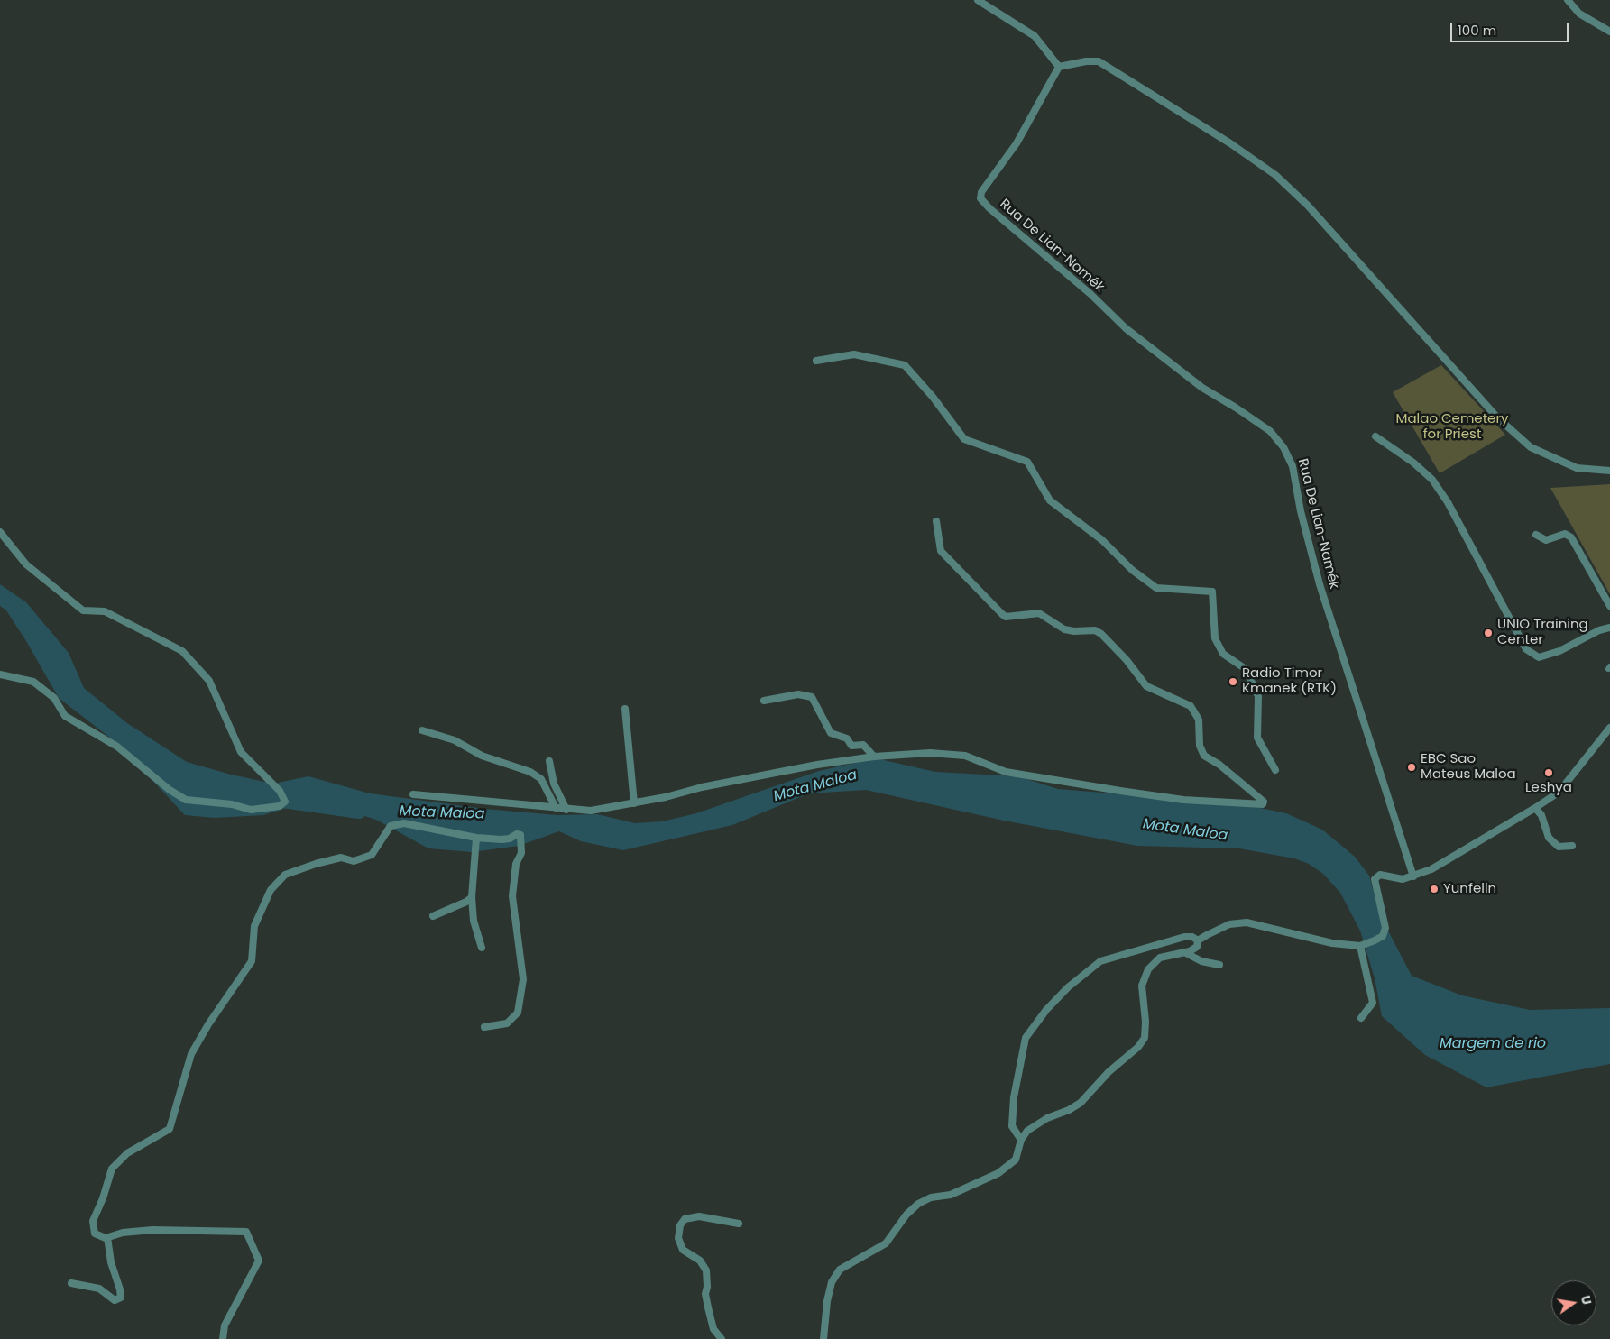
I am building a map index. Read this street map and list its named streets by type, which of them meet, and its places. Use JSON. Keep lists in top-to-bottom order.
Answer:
{
  "streets": {
    "street": ["Rua De Lian-Namék"]
  },
  "water": ["Mota Maloa", "Margem de rio"],
  "parks": ["Malao Cemetery for Priest"],
  "places": [
    "UNIO Training Center",
    "Radio Timor Kmanek (RTK)",
    "EBC Sao Mateus Maloa",
    "Leshya",
    "Yunfelin"
  ],
  "scale_bar": "100 m",
  "north": "right"
}
